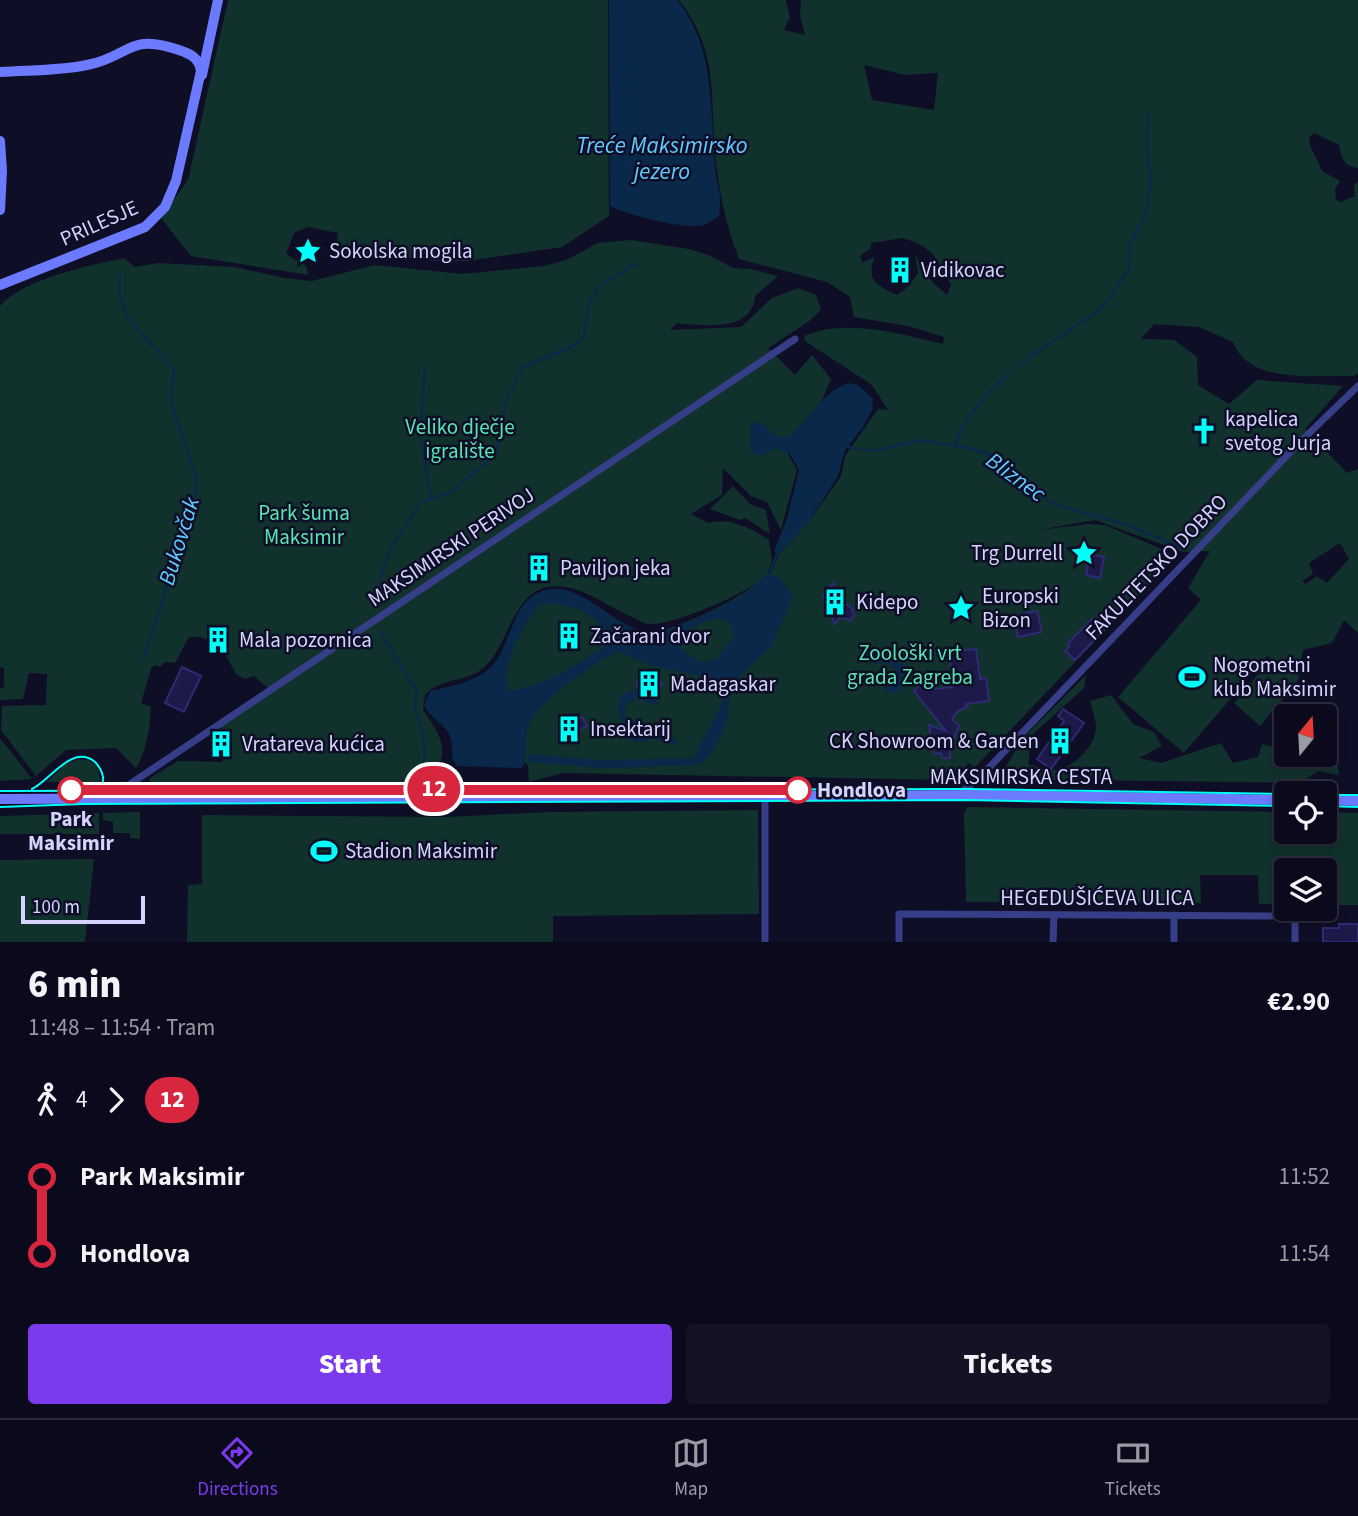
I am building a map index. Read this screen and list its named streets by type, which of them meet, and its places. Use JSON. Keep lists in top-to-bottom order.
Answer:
{
  "streets": {
    "main road": ["PRILESJE", "MAKSIMIRSKA CESTA"],
    "street": ["MAKSIMIRSKI PERIVOJ", "FAKULTETSKO DOBRO", "HEGEDUŠIĆEVA ULICA"]
  },
  "crossings": [
    ["FAKULTETSKO DOBRO", "MAKSIMIRSKA CESTA"]
  ],
  "water": ["Treće Maksimirsko jezero", "Bliznec", "Bukovčak"],
  "parks": ["Veliko dječje igralište", "Park šuma Maksimir", "Zoološki vrt grada Zagreba"],
  "places": {
    "place": ["Sokolska mogila", "Trg Durrell", "Europski Bizon"],
    "building": [
      "Vidikovac",
      "Paviljon jeka",
      "Kidepo",
      "Začarani dvor",
      "Mala pozornica",
      "Madagaskar",
      "Insektarij",
      "CK Showroom & Garden",
      "Vratareva kućica"
    ],
    "church": ["kapelica svetog Jurja"],
    "sports": ["Nogometni klub Maksimir", "Stadion Maksimir"],
    "other": ["Park Maksimir", "Hondlova"]
  },
  "lines": ["tram line 12"],
  "scale_bar": "100 m",
  "north": "top",
  "page": {
    "on_map": "12",
    "scale": "100 m",
    "heading": ["6 min", "11:48 – 11:54 · Tram", "€2.90"],
    "legs": ["4", "12"],
    "list": [
      {
        "name": "Park Maksimir",
        "value": "11:52"
      },
      {
        "name": "Hondlova",
        "value": "11:54"
      }
    ],
    "buttons": ["Start", "Tickets"],
    "tabs": ["Directions", "Map", "Tickets"]
  }
}
